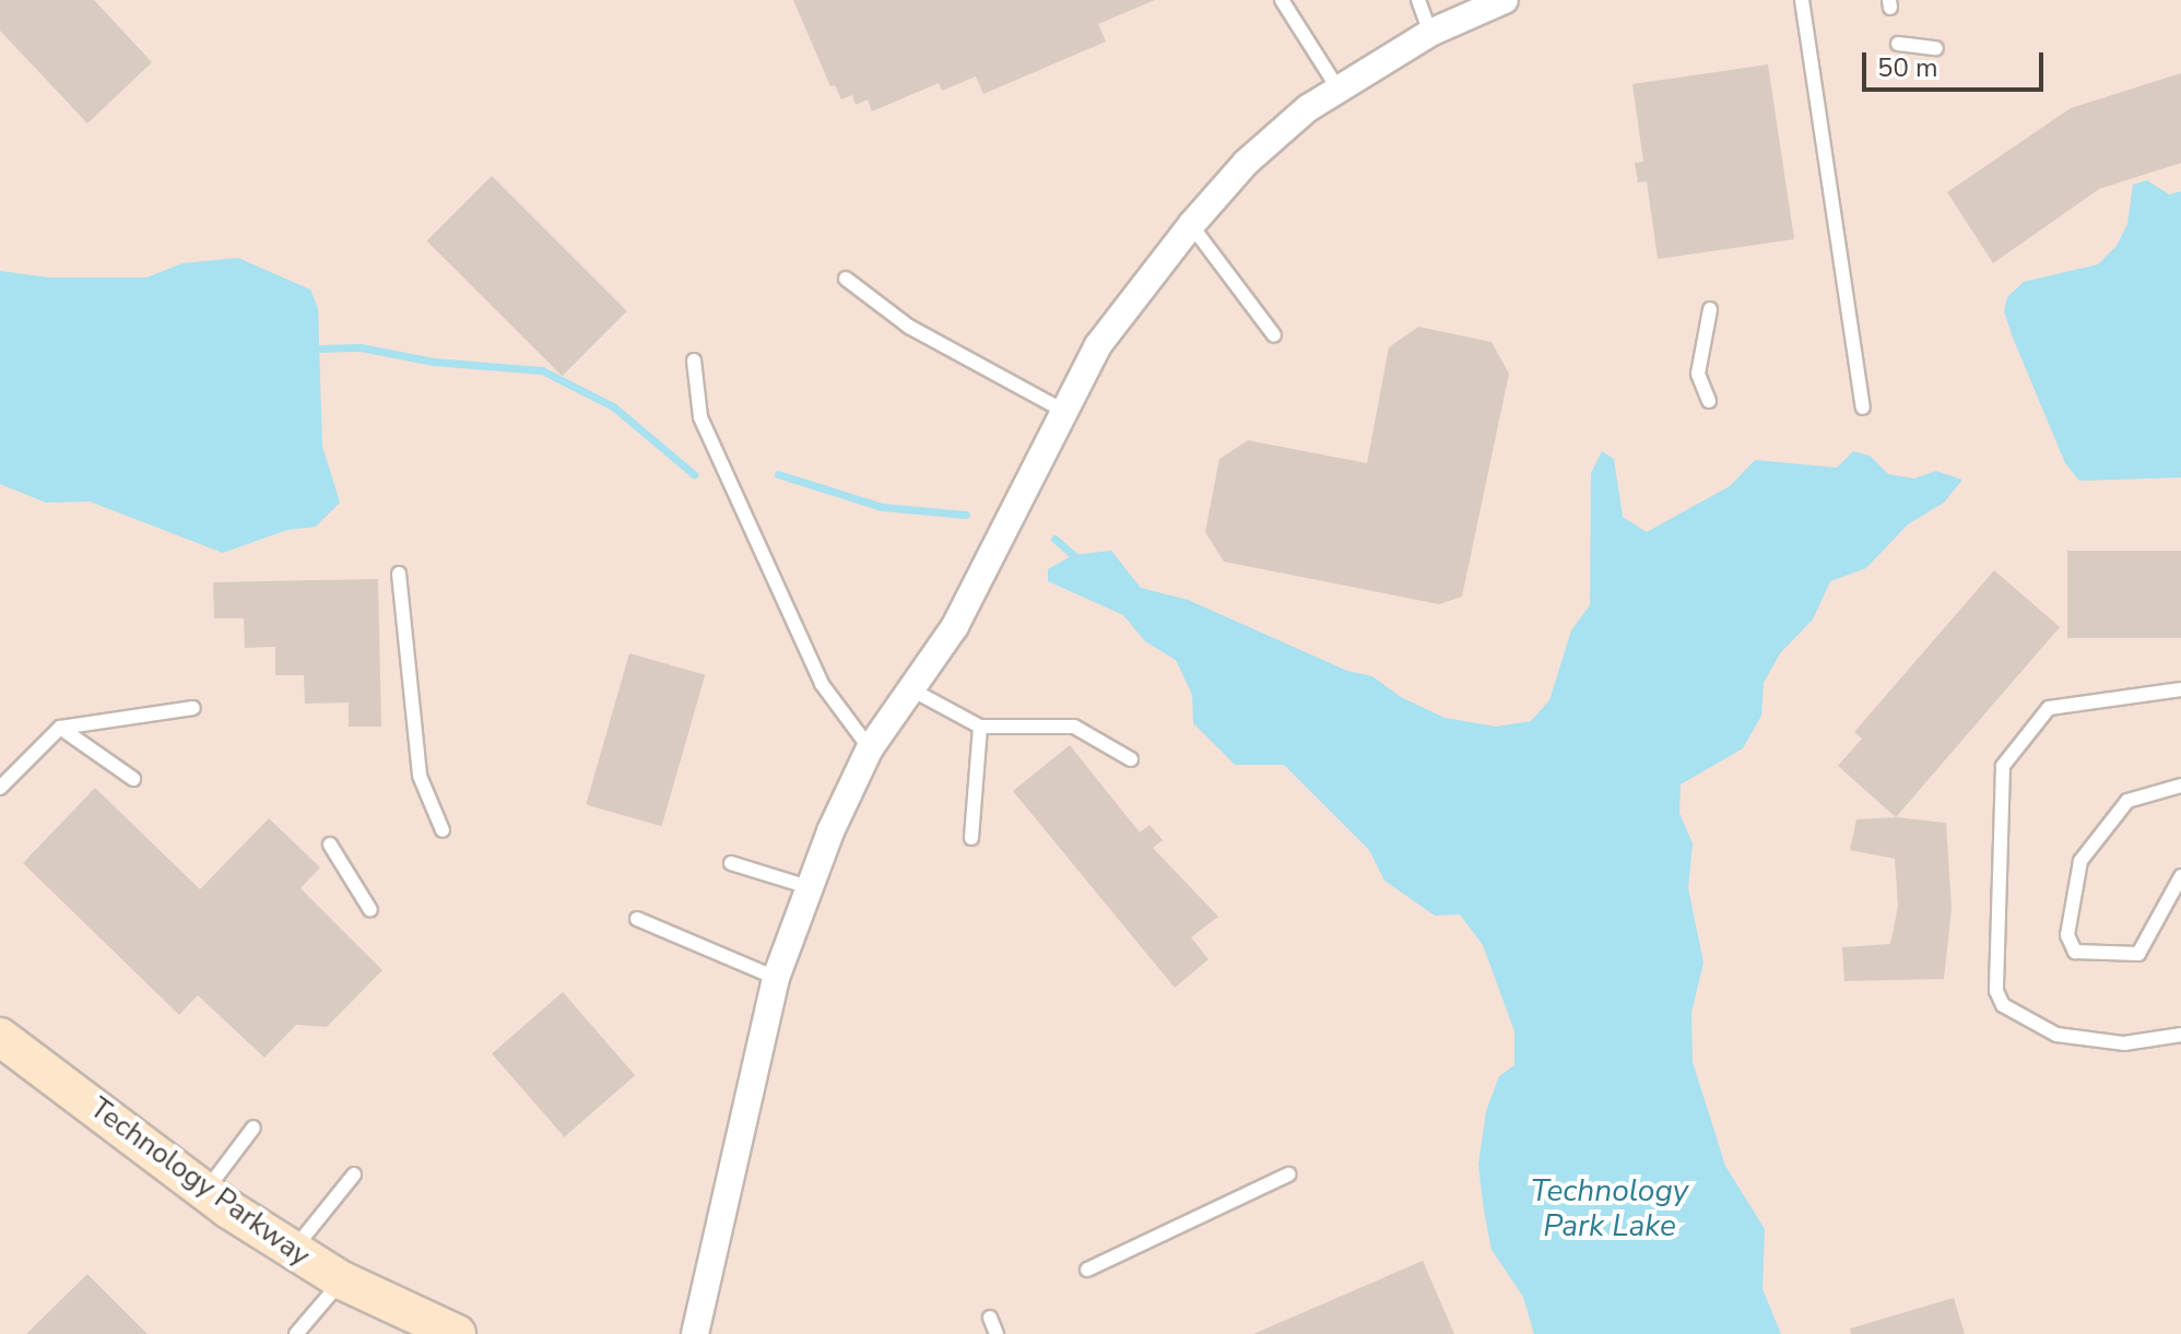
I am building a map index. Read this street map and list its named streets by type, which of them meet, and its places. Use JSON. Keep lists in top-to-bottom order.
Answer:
{
  "streets": {
    "street": ["Technology Parkway"]
  },
  "water": ["Technology Park Lake"],
  "scale_bar": "50 m"
}
